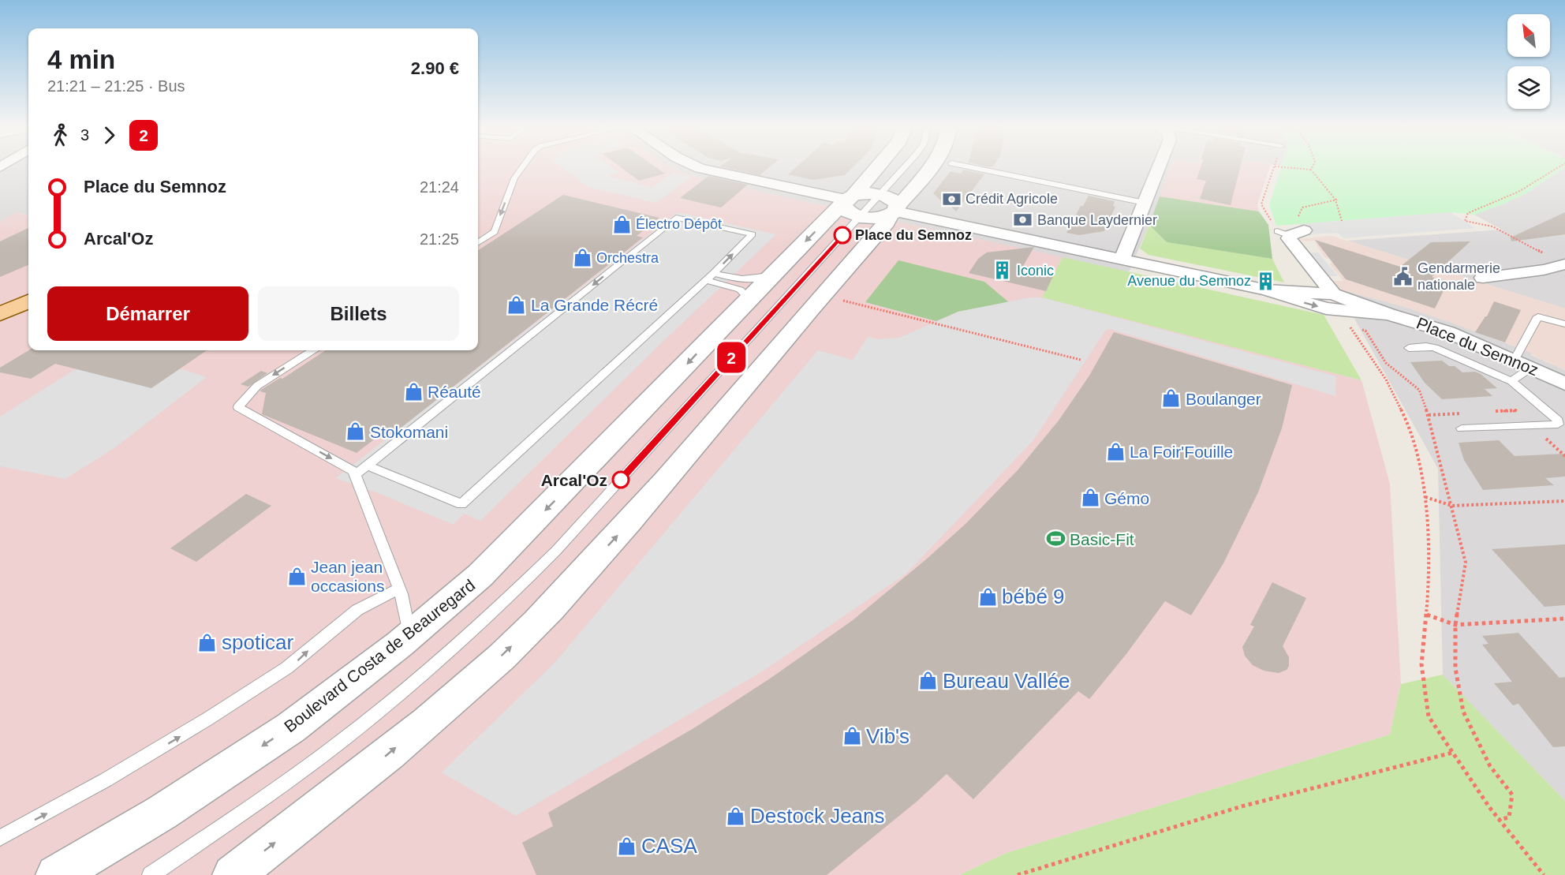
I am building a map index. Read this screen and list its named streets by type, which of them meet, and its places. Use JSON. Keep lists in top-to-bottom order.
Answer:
{
  "streets": {
    "street": ["Place du Semnoz", "Boulevard Costa de Beauregard"]
  },
  "places": {
    "bank": ["Crédit Agricole", "Banque Laydernier"],
    "shop": [
      "Électro Dépôt",
      "Orchestra",
      "La Grande Récré",
      "Réauté",
      "Boulanger",
      "Stokomani",
      "La Foir'Fouille",
      "Gémo",
      "Jean jean occasions",
      "bébé 9",
      "spoticar",
      "Bureau Vallée",
      "Vib's",
      "Destock Jeans",
      "CASA"
    ],
    "other": ["Place du Semnoz", "Arcal'Oz"],
    "building": ["Iconic", "Avenue du Semnoz"],
    "public building": ["Gendarmerie nationale"],
    "sports": ["Basic-Fit"]
  },
  "lines": ["bus line 2"],
  "north": "top left",
  "page": {
    "on_map": "2",
    "heading": ["4 min", "21:21 – 21:25 · Bus", "2.90 €"],
    "legs": ["3", "2"],
    "list": [
      {
        "name": "Place du Semnoz",
        "value": "21:24"
      },
      {
        "name": "Arcal'Oz",
        "value": "21:25"
      }
    ],
    "buttons": ["Démarrer", "Billets"]
  }
}
